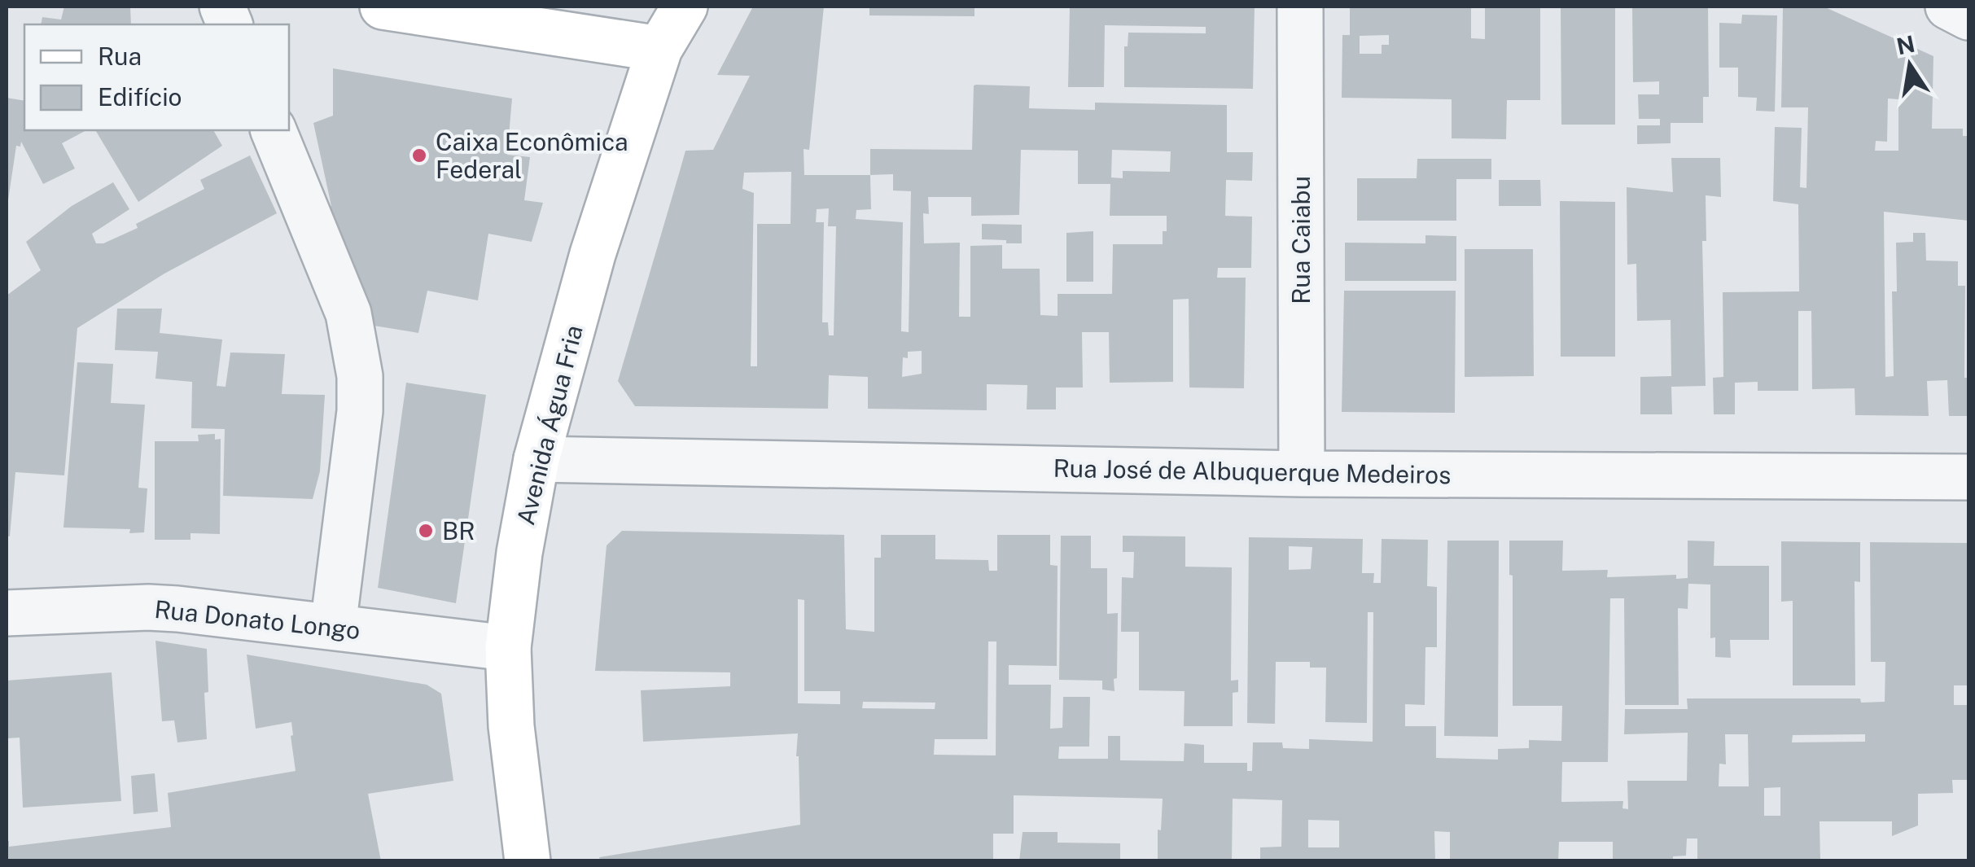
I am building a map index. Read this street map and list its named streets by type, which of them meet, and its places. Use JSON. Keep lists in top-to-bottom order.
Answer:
{
  "streets": {
    "main road": ["Avenida Água Fria"],
    "street": ["Rua Caiabu", "Rua José de Albuquerque Medeiros", "Rua Donato Longo"]
  },
  "crossings": [
    ["Rua Caiabu", "Rua José de Albuquerque Medeiros"],
    ["Avenida Água Fria", "Rua José de Albuquerque Medeiros"],
    ["Avenida Água Fria", "Rua Donato Longo"]
  ],
  "places": ["Caixa Econômica Federal", "BR"],
  "legend": ["Rua", "Edifício"],
  "north": "top"
}
